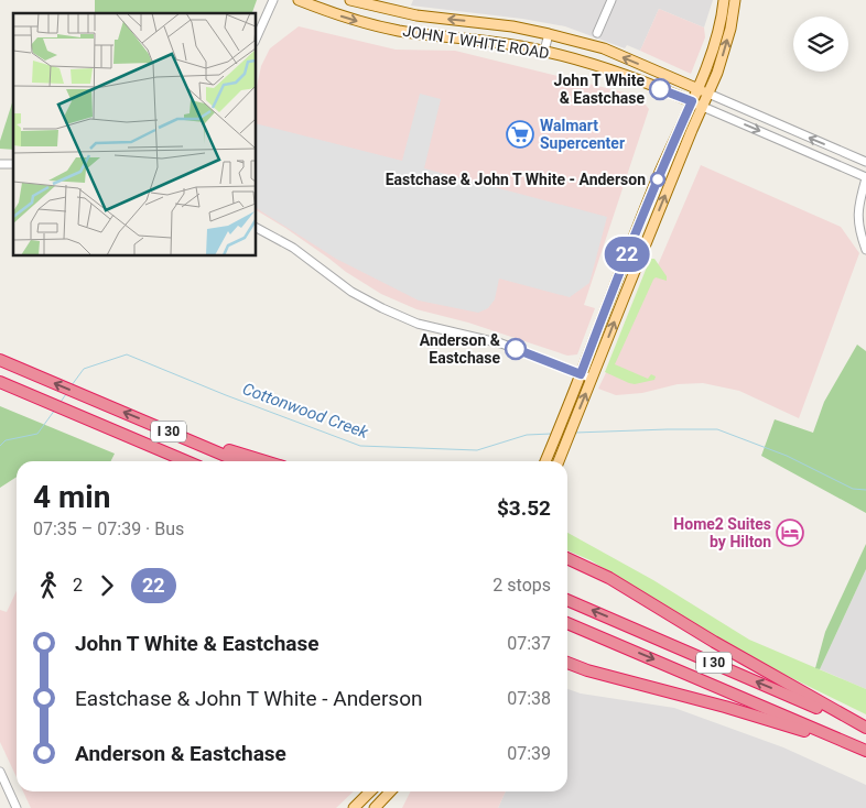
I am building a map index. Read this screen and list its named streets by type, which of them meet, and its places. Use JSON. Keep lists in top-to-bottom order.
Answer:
{
  "streets": {
    "highway": ["I 30"],
    "main road": ["JOHN T WHITE ROAD"]
  },
  "water": ["Cottonwood Creek"],
  "places": {
    "other": ["John T White & Eastchase", "Eastchase & John T White - Anderson", "Anderson & Eastchase"],
    "supermarket": ["Walmart Supercenter"],
    "hotel": ["Home2 Suites by Hilton"]
  },
  "lines": ["bus line 22"],
  "page": {
    "on_map": "22",
    "heading": ["4 min", "07:35 – 07:39 · Bus", "$3.52"],
    "legs": ["2", "22", "2 stops"],
    "list": [
      {
        "name": "John T White & Eastchase",
        "value": "07:37"
      },
      {
        "name": "Eastchase & John T White - Anderson",
        "value": "07:38"
      },
      {
        "name": "Anderson & Eastchase",
        "value": "07:39"
      }
    ]
  }
}
